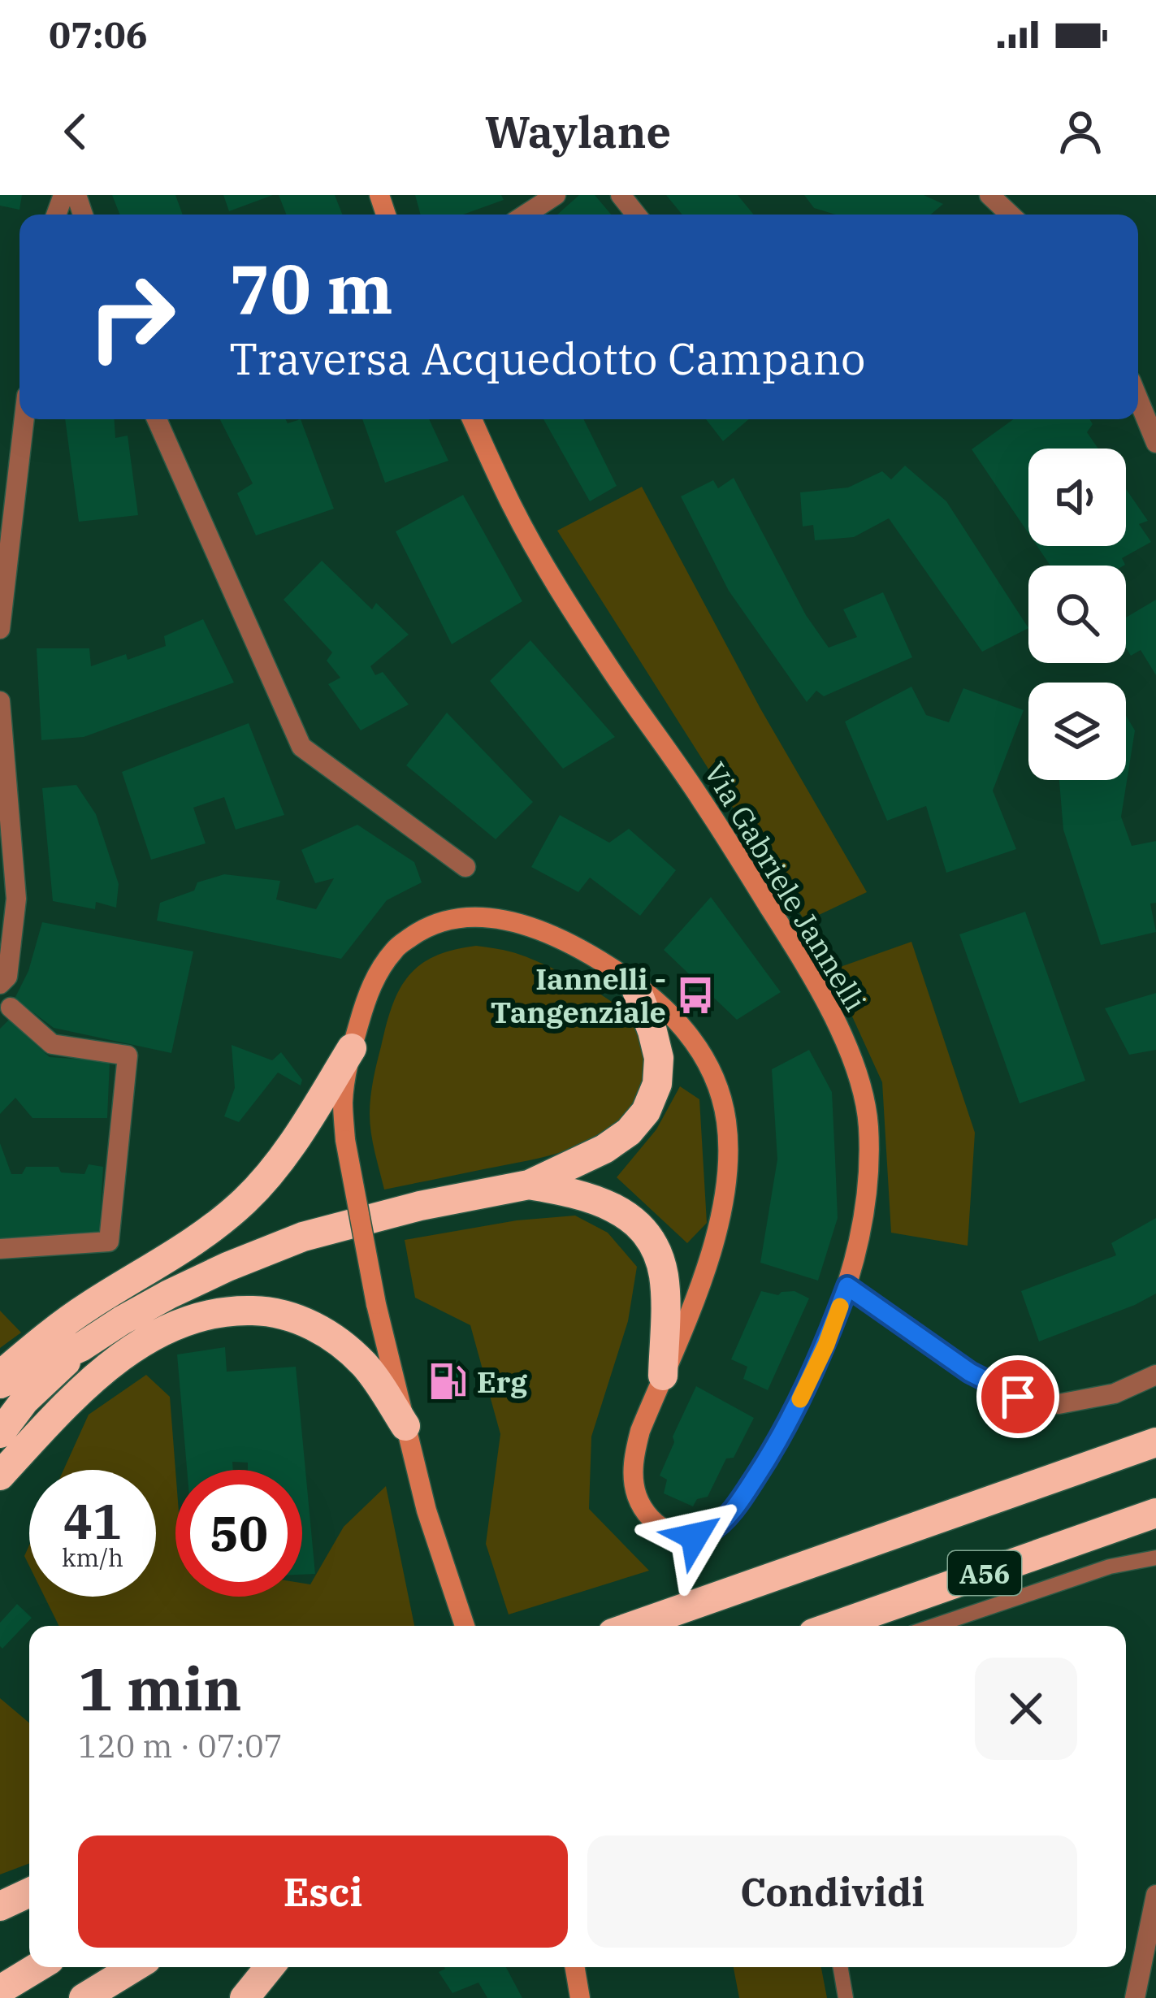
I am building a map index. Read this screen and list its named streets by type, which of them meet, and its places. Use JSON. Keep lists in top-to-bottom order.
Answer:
{
  "streets": {
    "highway": ["A56"],
    "main road": ["Via Gabriele Jannelli"]
  },
  "places": {
    "bus stop": ["Iannelli - Tangenziale"],
    "fuel station": ["Erg"]
  },
  "page": {
    "status": "07:06",
    "header": "Waylane",
    "turn": ["70 m", "Traversa Acquedotto Campano"],
    "speed": "41 km/h",
    "limit": "50",
    "heading": ["1 min", "120 m · 07:07"],
    "buttons": ["Esci", "Condividi"]
  }
}
